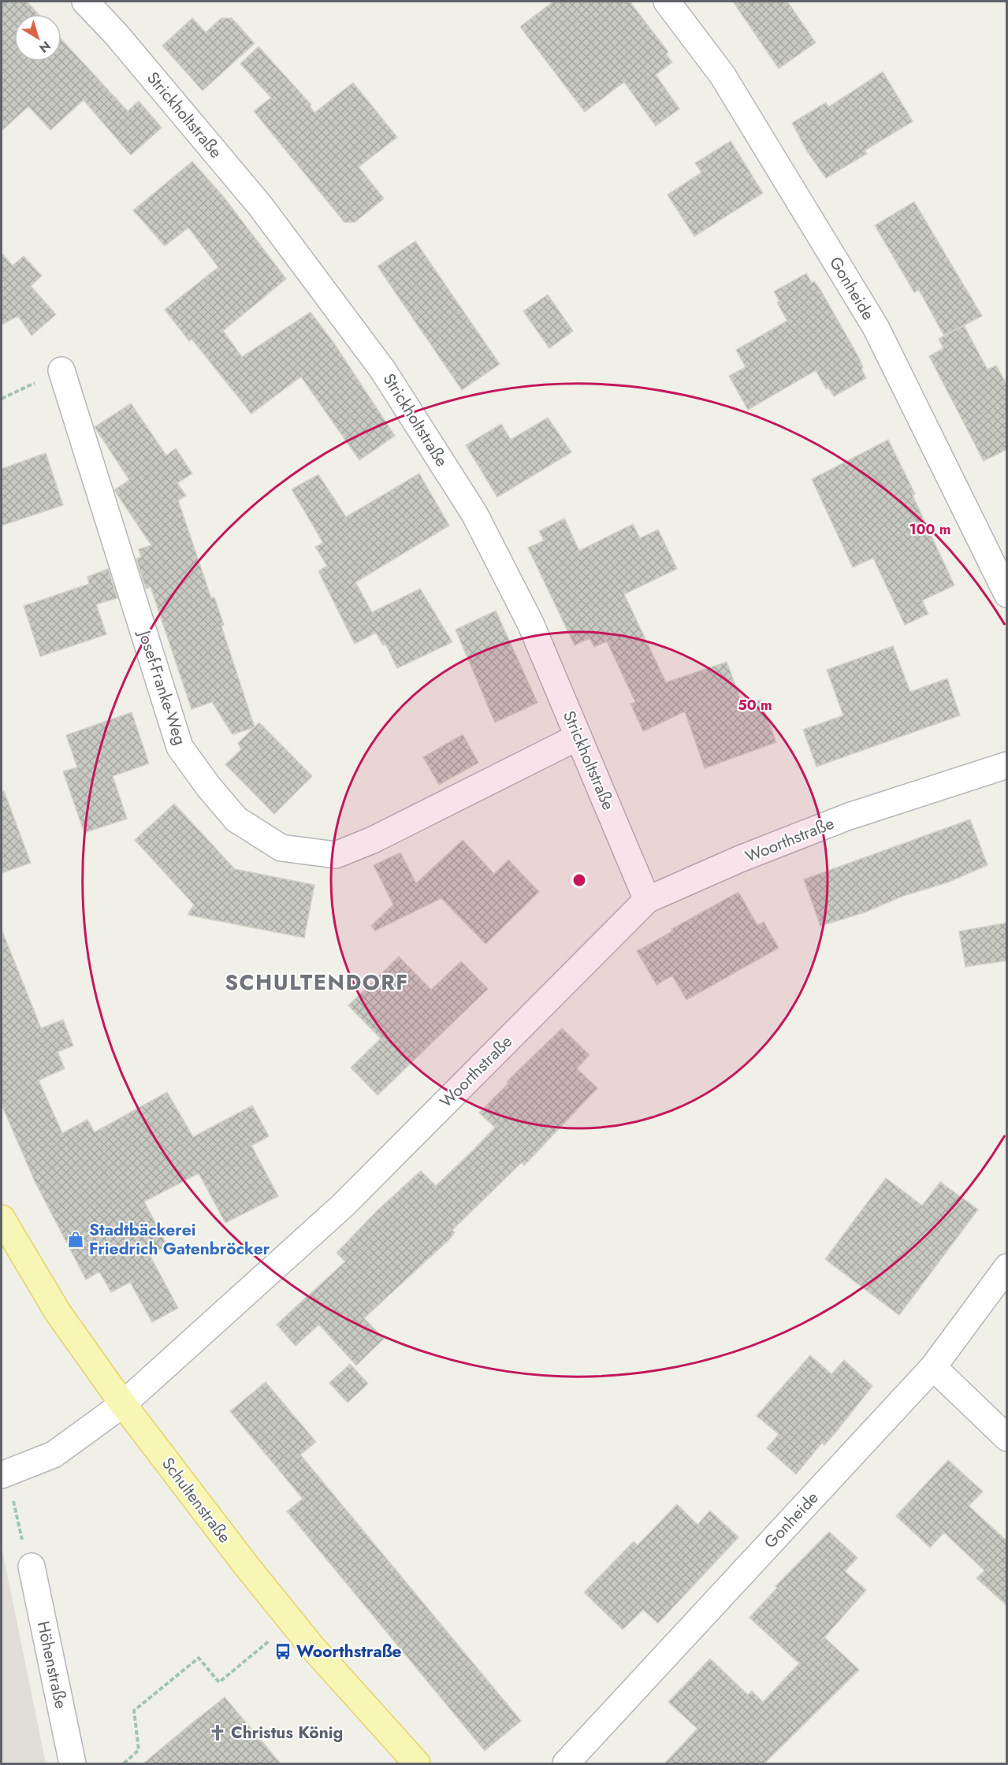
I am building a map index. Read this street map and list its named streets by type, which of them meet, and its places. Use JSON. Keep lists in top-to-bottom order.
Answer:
{
  "streets": {
    "main road": ["Schultenstraße"],
    "street": [
      "Strickholtstraße",
      "Gonheide",
      "Josef-Franke-Weg",
      "Woorthstraße",
      "Höhenstraße"
    ]
  },
  "crossings": [
    ["Strickholtstraße", "Josef-Franke-Weg"],
    ["Strickholtstraße", "Woorthstraße"],
    ["Woorthstraße", "Schultenstraße"]
  ],
  "districts": ["SCHULTENDORF"],
  "places": {
    "shop": ["Stadtbäckerei Friedrich Gatenbröcker"],
    "bus stop": ["Woorthstraße"],
    "church": ["Christus König"]
  },
  "north": "bottom right",
  "rings": ["100 m", "50 m"]
}
